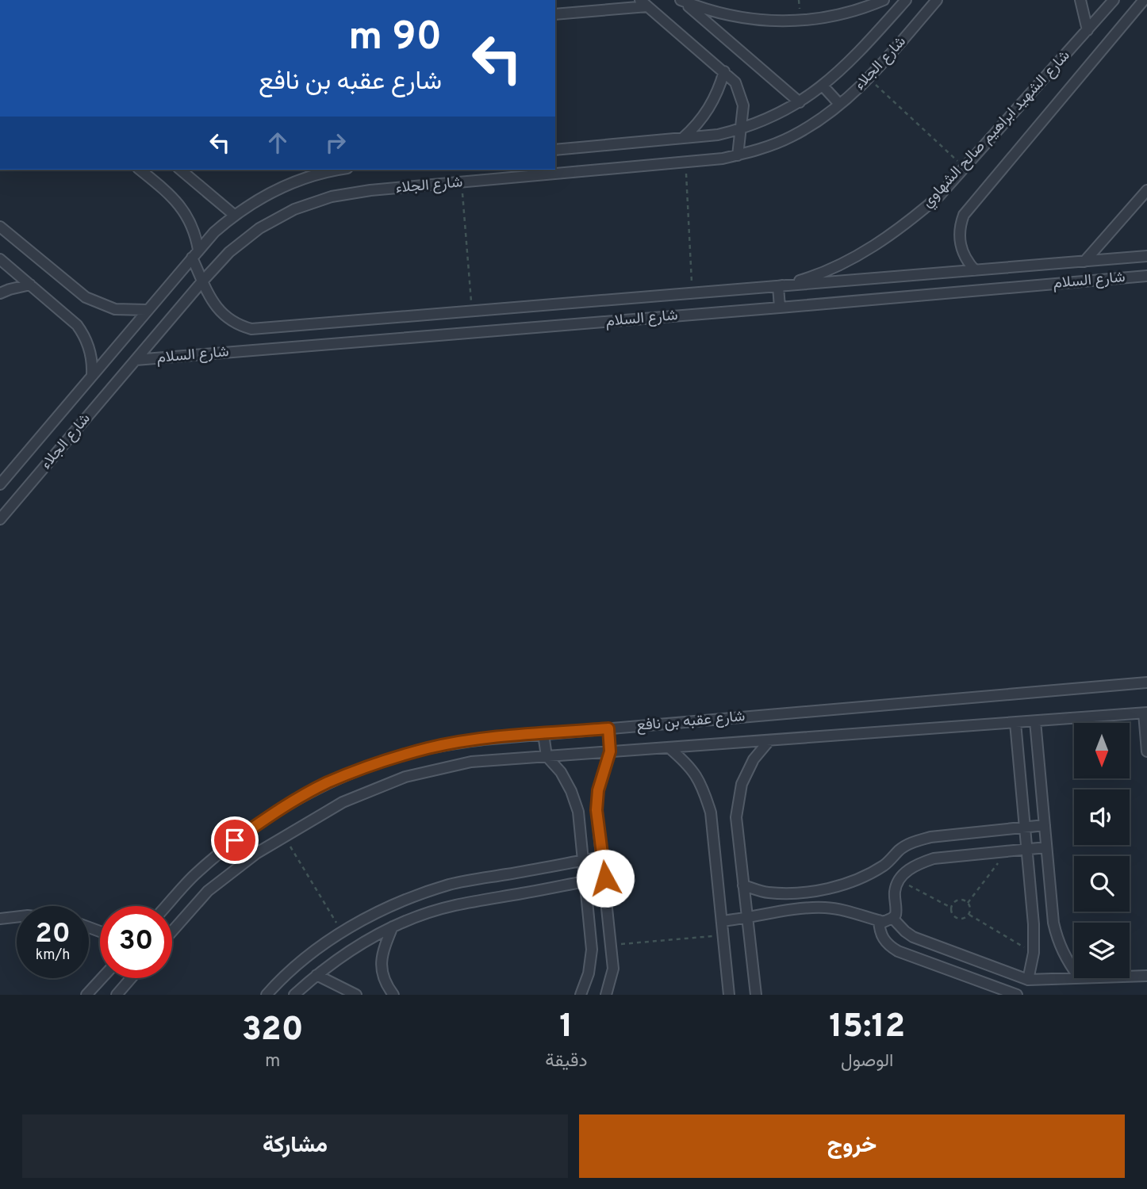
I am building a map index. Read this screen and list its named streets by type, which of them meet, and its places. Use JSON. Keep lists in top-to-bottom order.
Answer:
{
  "streets": {
    "street": [
      "شارع الجلاء",
      "شارع الشهيد ابراهيم صالح الشهاوي",
      "شارع السلام",
      "شارع عقبه بن نافع"
    ]
  },
  "crossings": [
    ["شارع الجلاء", "شارع السلام"],
    ["شارع الشهيد ابراهيم صالح الشهاوي", "شارع السلام"]
  ],
  "north": "bottom",
  "page": {
    "turn": ["90 m", "شارع عقبه بن نافع"],
    "speed": "20 km/h",
    "limit": "30",
    "eta": [
      "15:12",
      "الوصول",
      "1",
      "دقيقة",
      "320",
      "m"
    ],
    "buttons": ["خروج", "مشاركة"]
  }
}
